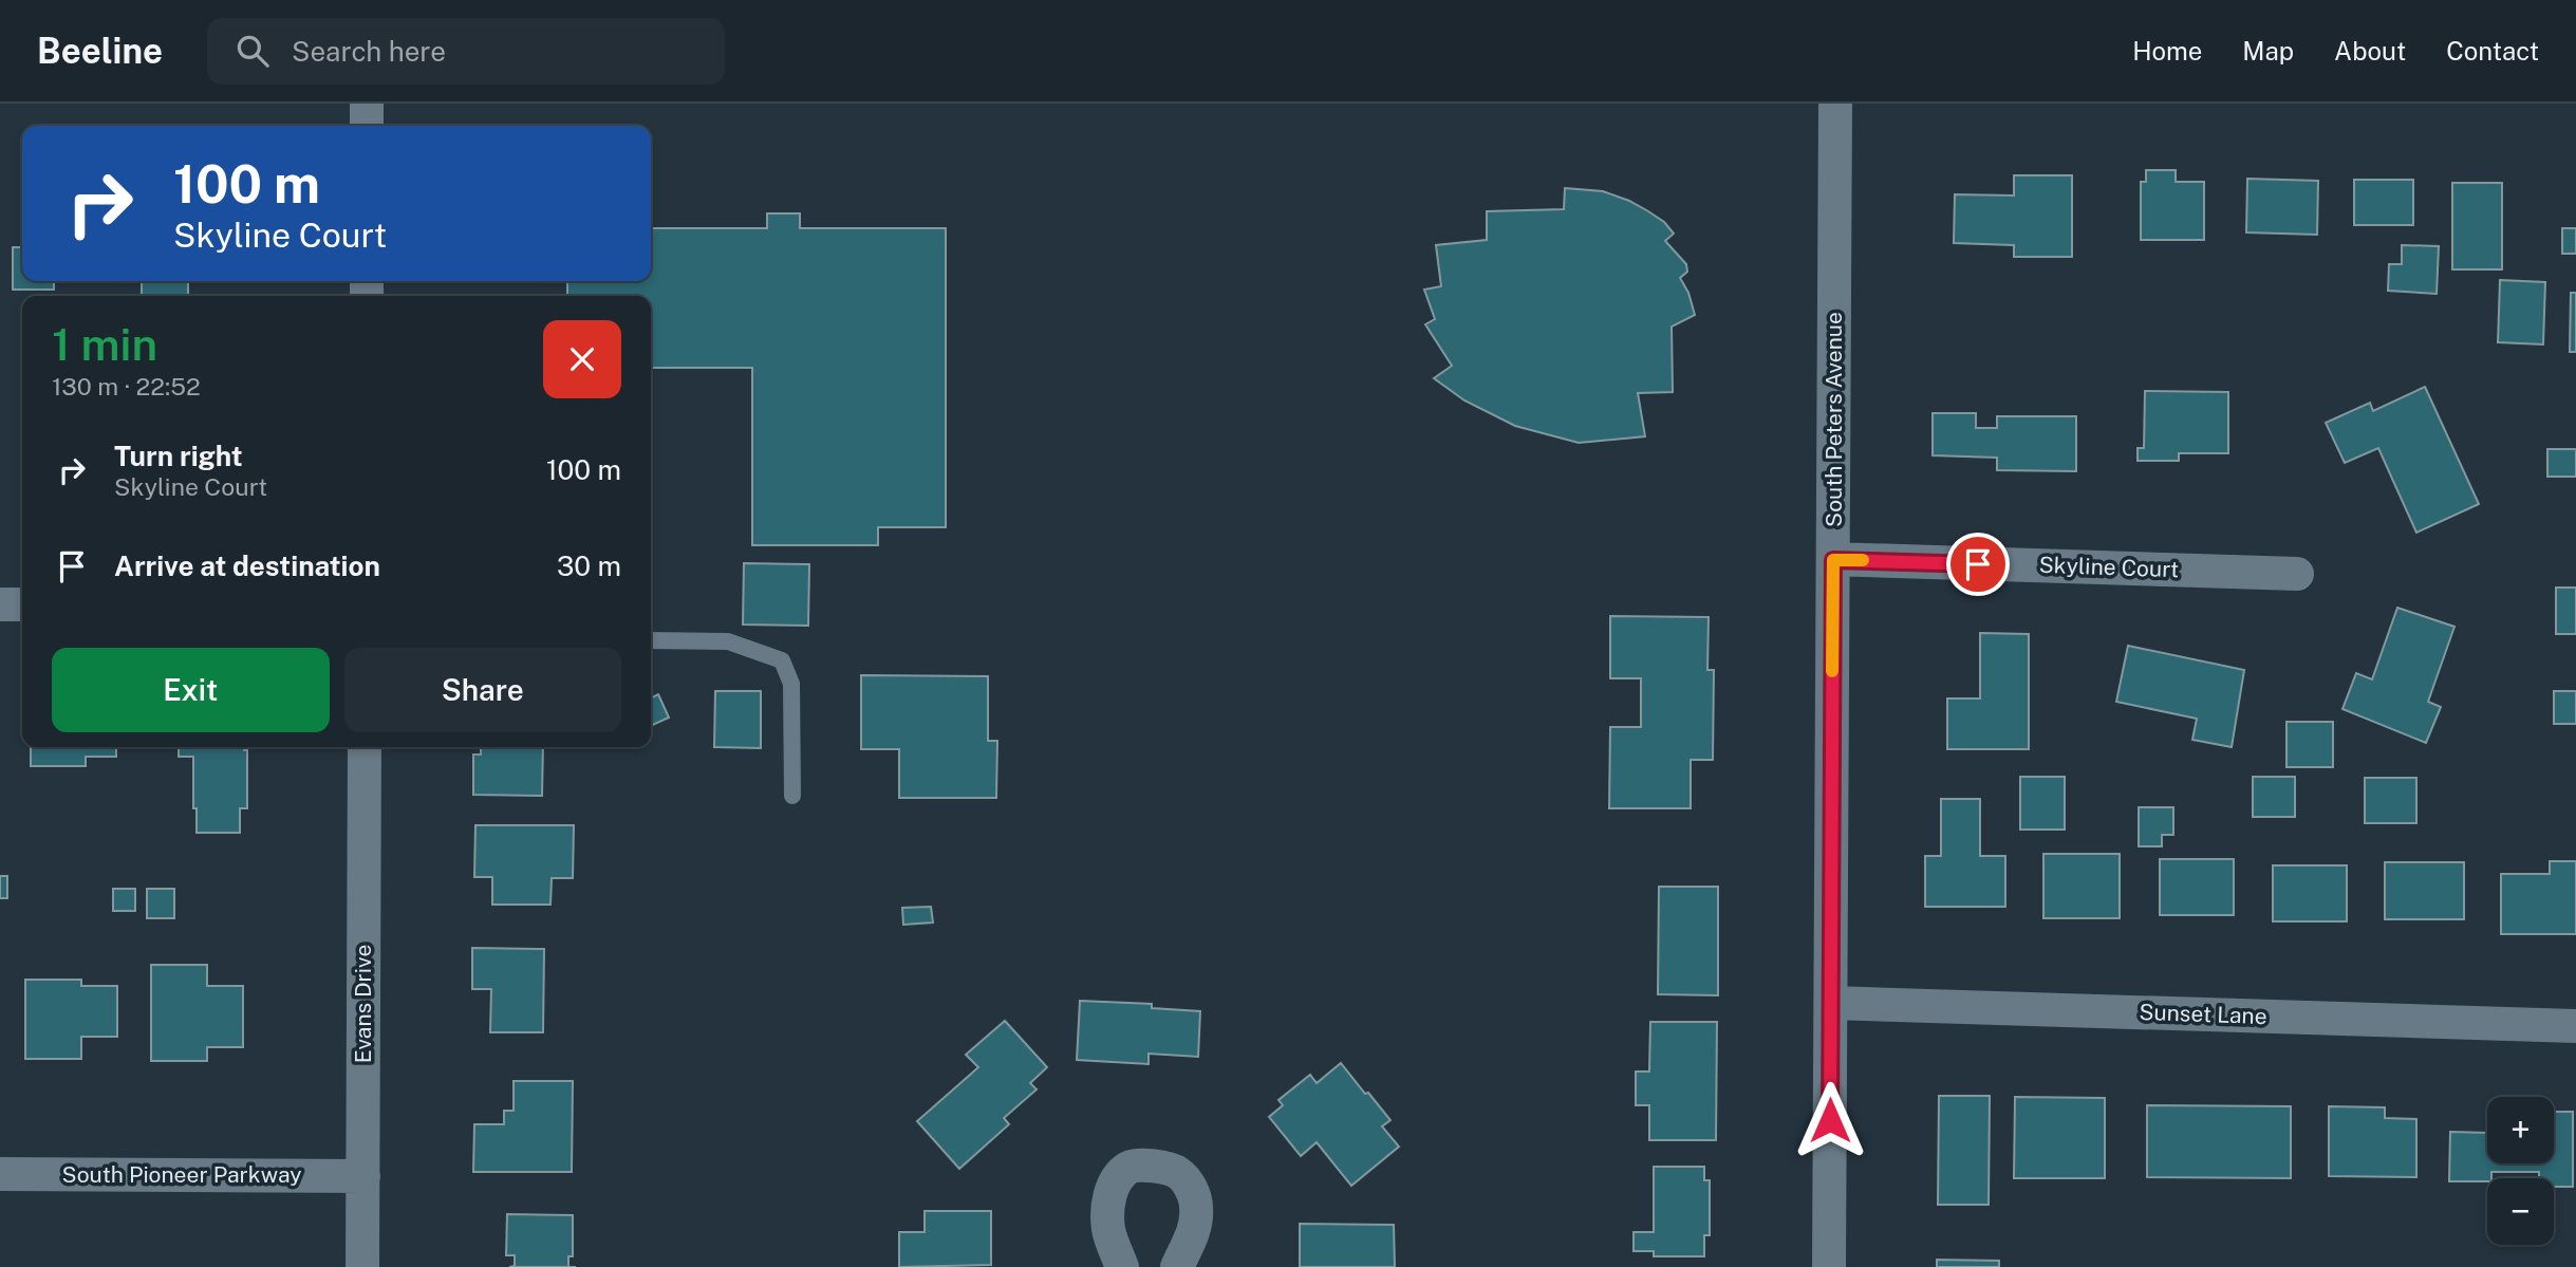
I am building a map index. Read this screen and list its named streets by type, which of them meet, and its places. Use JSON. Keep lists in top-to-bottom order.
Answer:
{
  "streets": {
    "street": [
      "South Peters Avenue",
      "Skyline Court",
      "Evans Drive",
      "Sunset Lane",
      "South Pioneer Parkway"
    ]
  },
  "crossings": [
    ["South Peters Avenue", "Skyline Court"],
    ["South Peters Avenue", "Sunset Lane"],
    ["Evans Drive", "South Pioneer Parkway"]
  ],
  "page": {
    "header": "Beeline",
    "search": "Search here",
    "nav": [
      "Home",
      "Map",
      "About",
      "Contact"
    ],
    "turn": ["100 m", "Skyline Court"],
    "heading": ["1 min", "130 m · 22:52"],
    "list": [
      {
        "name": "Turn right",
        "note": "Skyline Court",
        "value": "100 m"
      },
      {
        "name": "Arrive at destination",
        "value": "30 m"
      }
    ],
    "buttons": ["Exit", "Share"],
    "map_buttons": ["+", "−"]
  }
}
